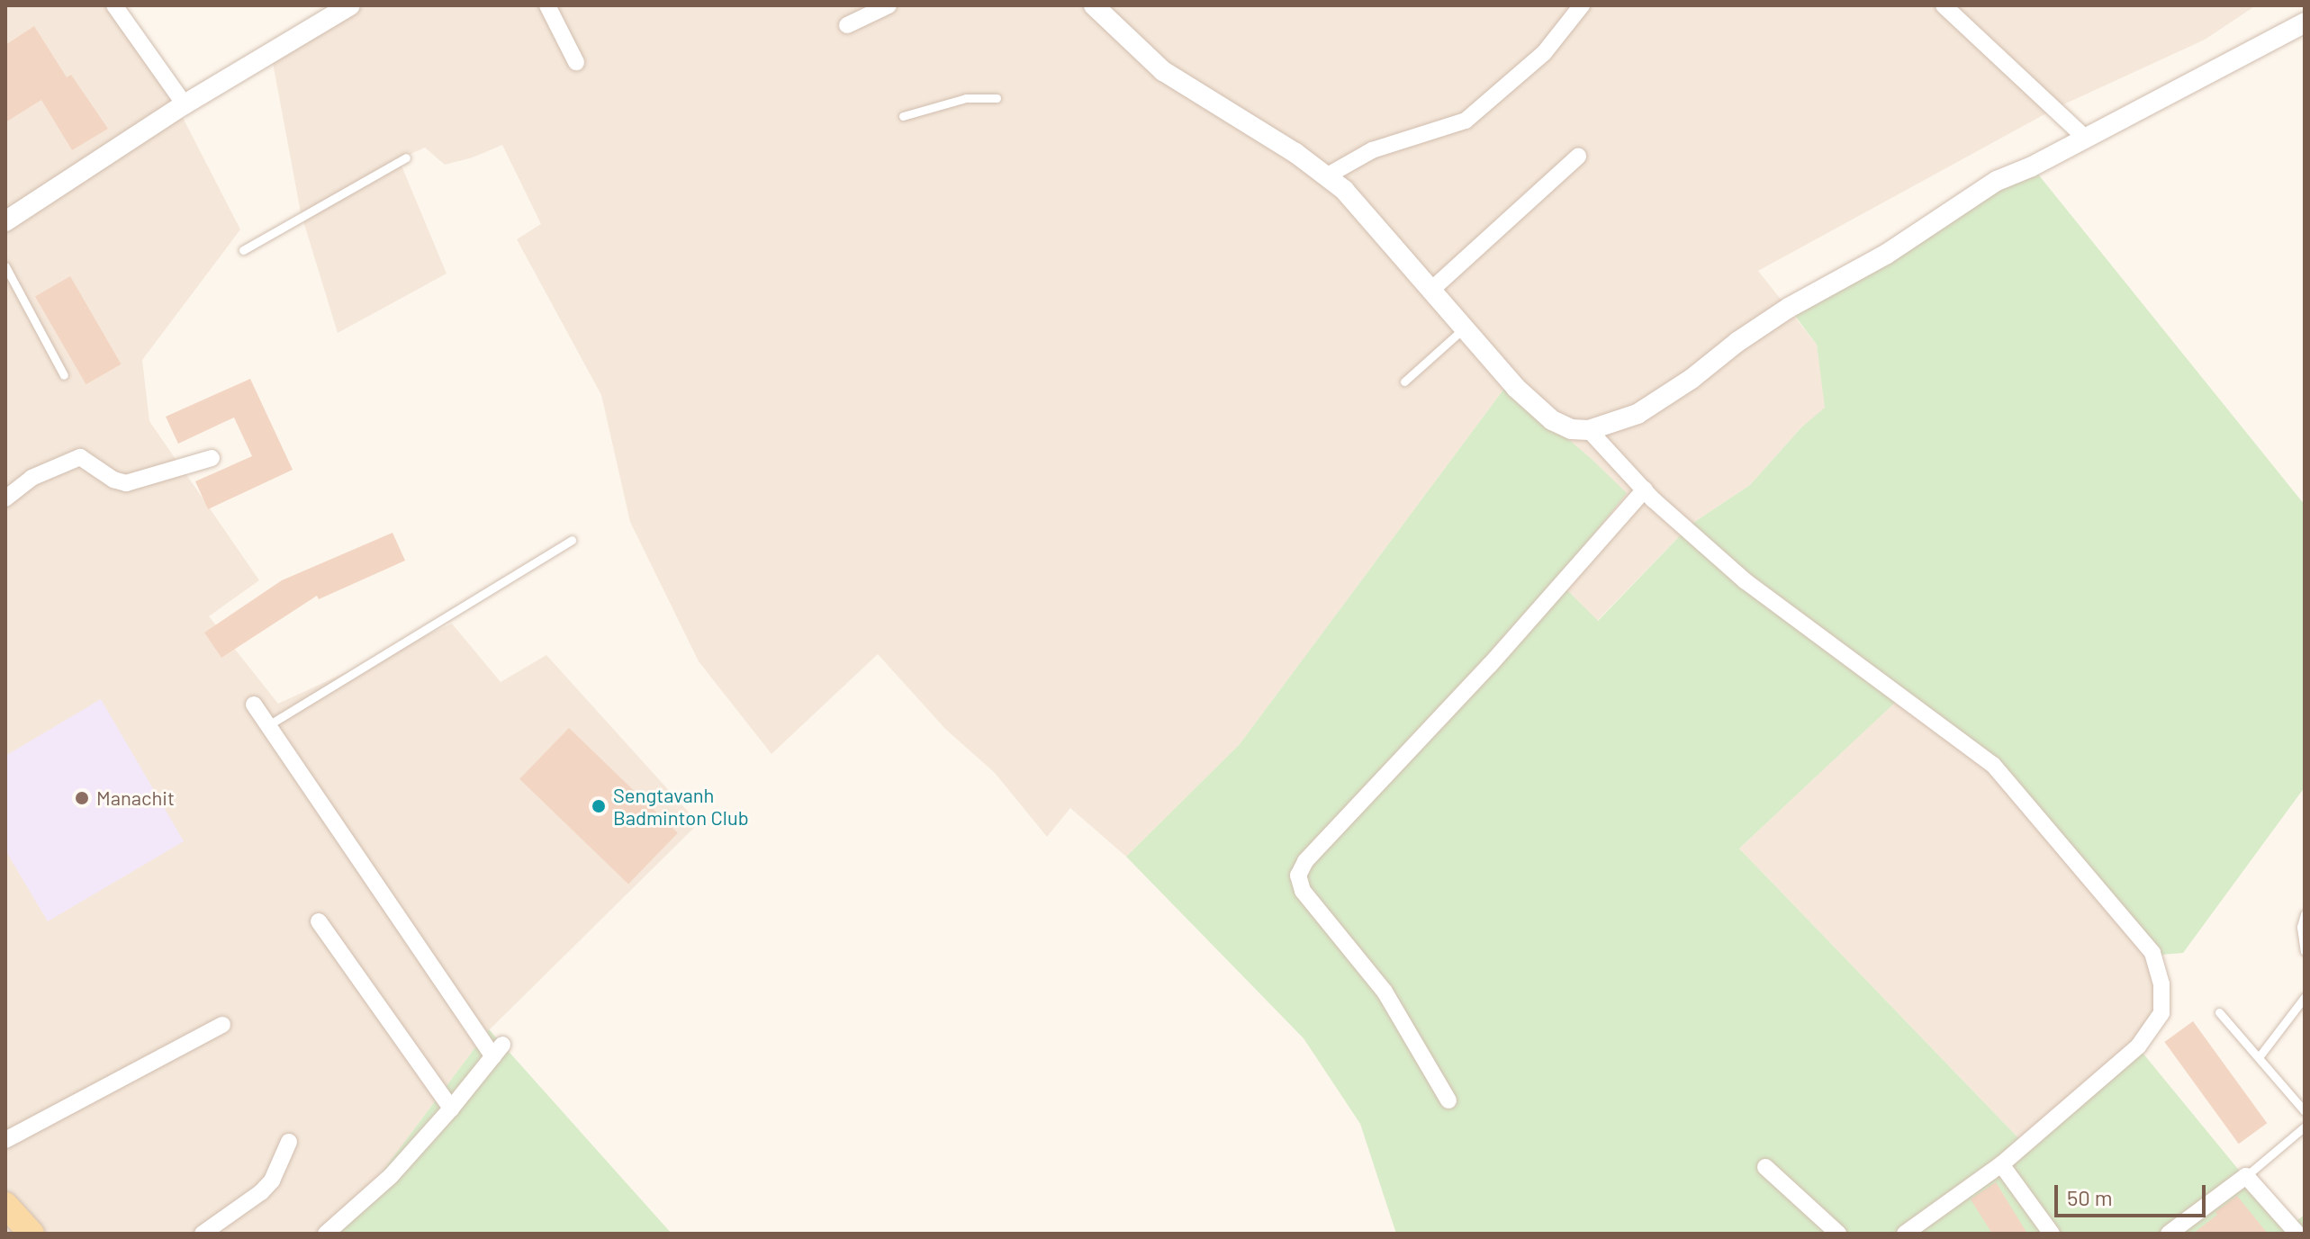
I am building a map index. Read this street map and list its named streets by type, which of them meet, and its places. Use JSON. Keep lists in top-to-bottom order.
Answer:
{
  "places": ["Manachit", "Sengtavanh Badminton Club"],
  "scale_bar": "50 m"
}
